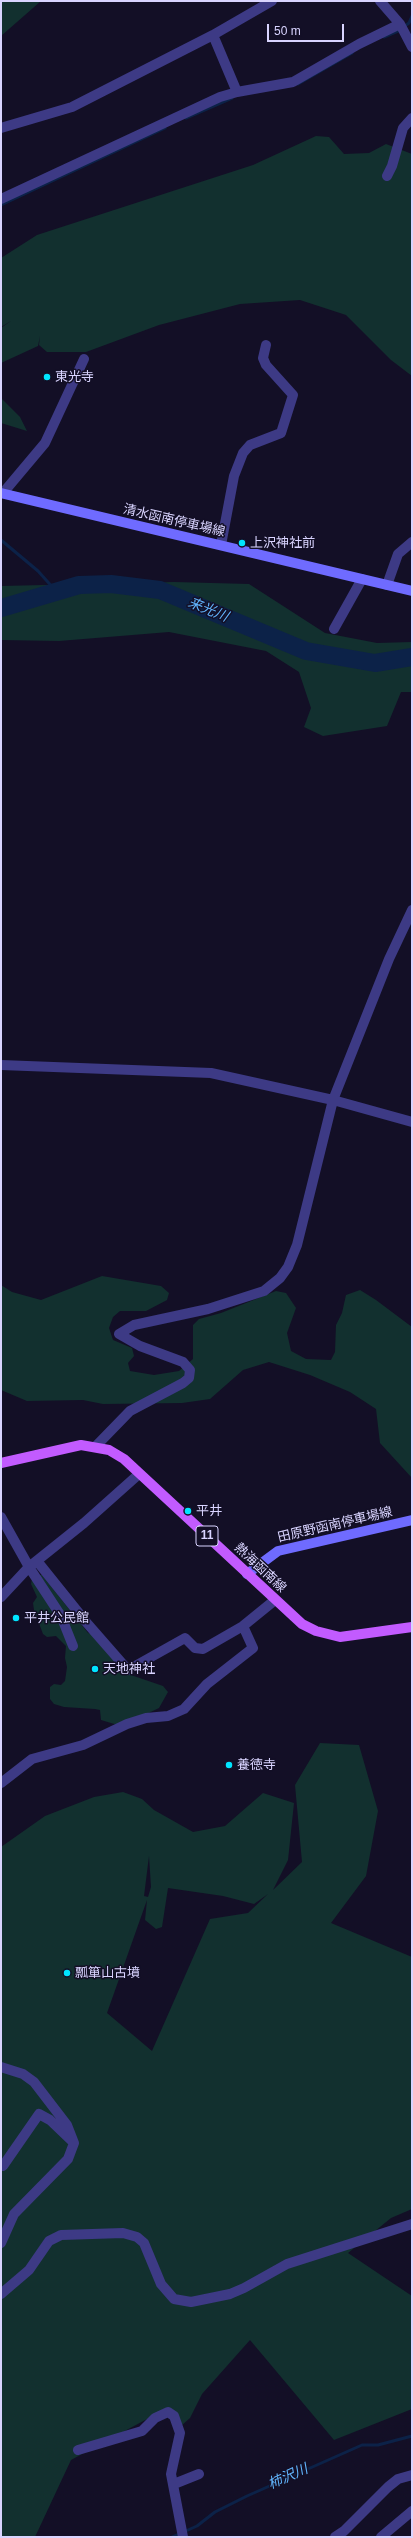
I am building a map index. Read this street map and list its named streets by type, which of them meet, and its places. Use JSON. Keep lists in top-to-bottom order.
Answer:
{
  "streets": {
    "main road": [
      "清水函南停車場線",
      "田原野函南停車場線",
      "11",
      "熱海函南線"
    ]
  },
  "crossings": [
    ["田原野函南停車場線", "熱海函南線"]
  ],
  "water": ["来光川", "柿沢川"],
  "places": [
    "東光寺",
    "上沢神社前",
    "平井",
    "平井公民館",
    "天地神社",
    "養徳寺",
    "瓢箪山古墳"
  ],
  "scale_bar": "50 m"
}
